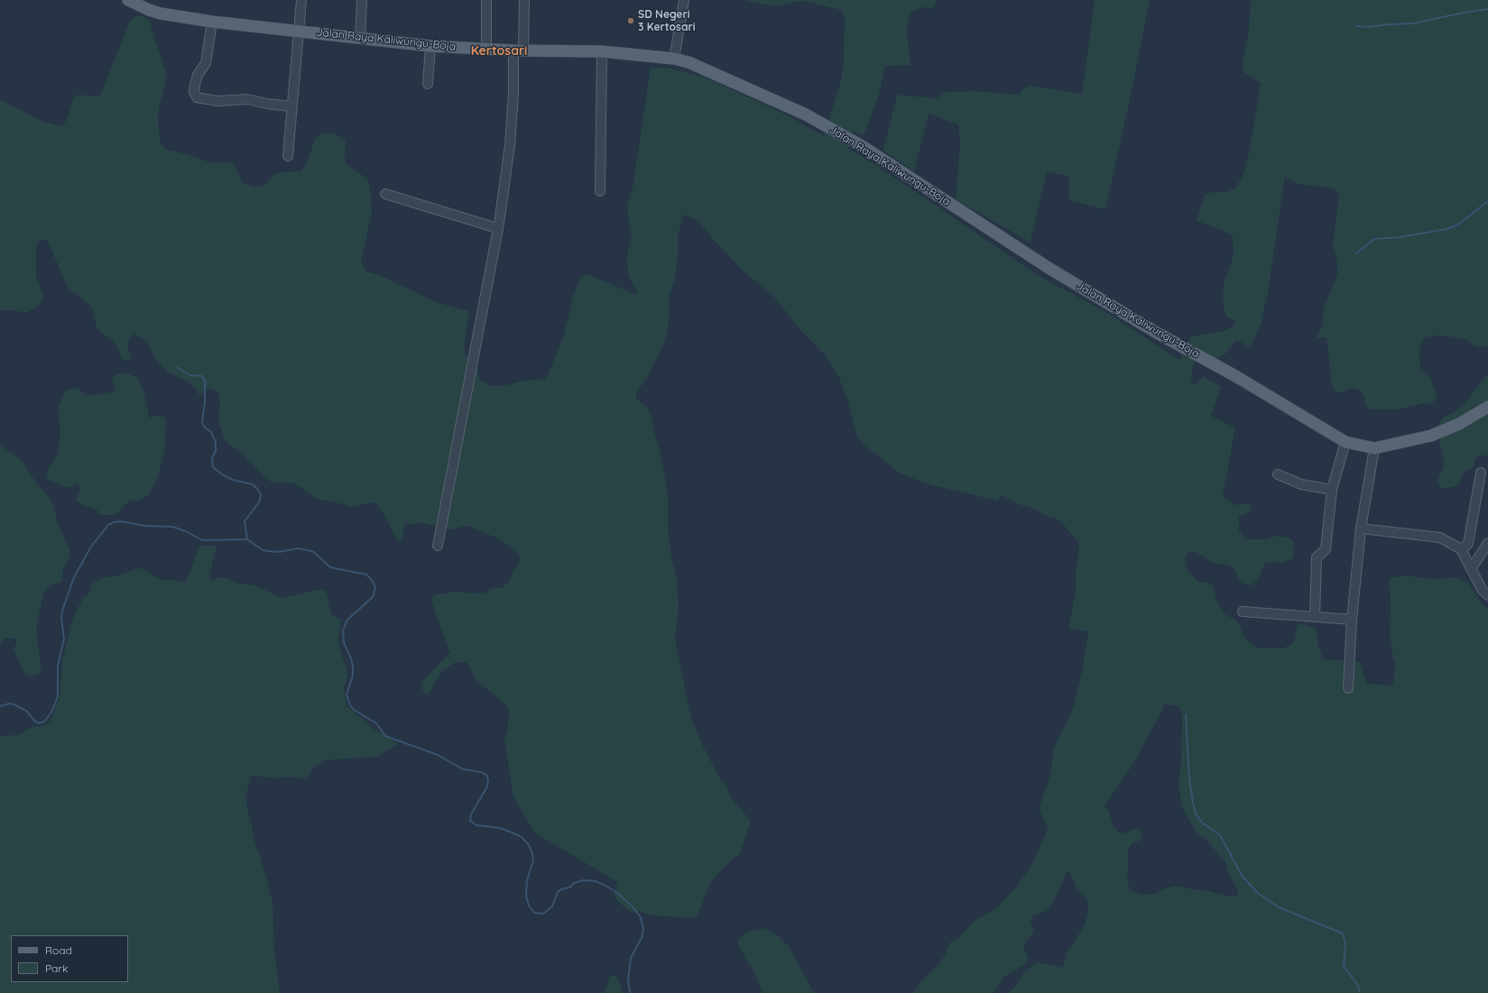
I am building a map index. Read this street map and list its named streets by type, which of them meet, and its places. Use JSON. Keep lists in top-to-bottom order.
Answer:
{
  "streets": {
    "main road": ["Jalan Raya Kaliwungu-Boja"]
  },
  "districts": ["Kertosari"],
  "places": ["SD Negeri 3 Kertosari"],
  "legend": ["Road", "Park"]
}
